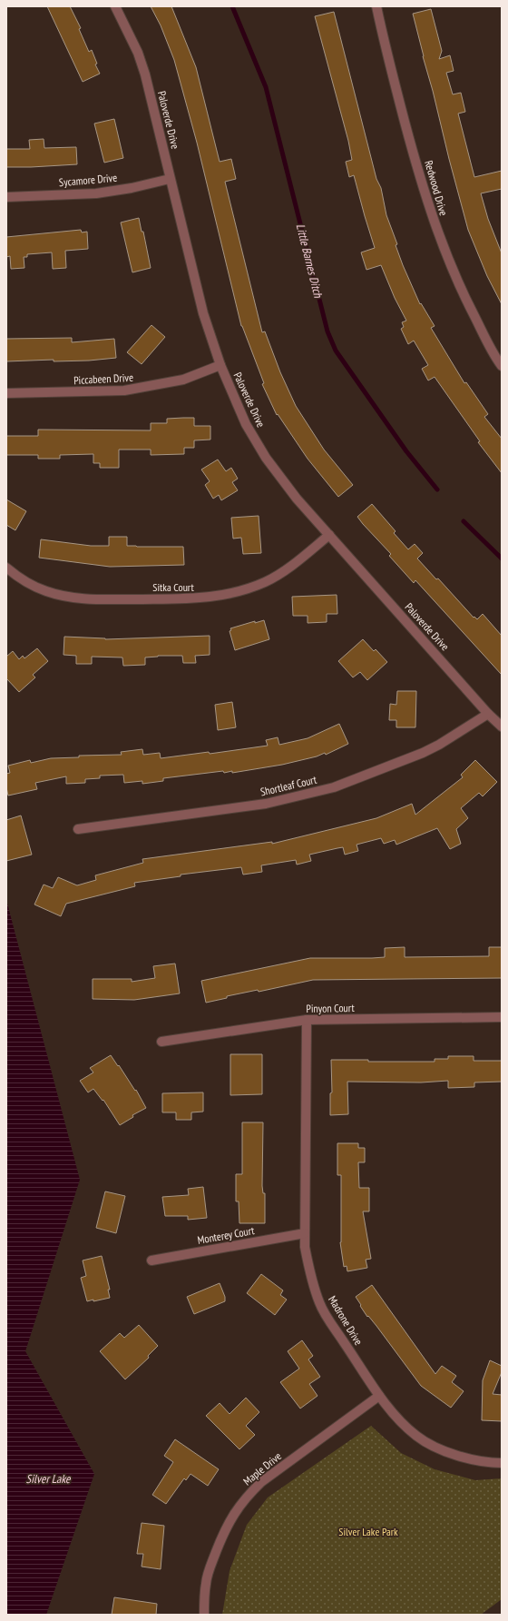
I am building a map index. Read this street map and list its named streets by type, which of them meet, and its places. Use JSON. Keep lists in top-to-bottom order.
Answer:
{
  "streets": {
    "street": [
      "Paloverde Drive",
      "Sycamore Drive",
      "Redwood Drive",
      "Piccabeen Drive",
      "Sitka Court",
      "Shortleaf Court",
      "Pinyon Court",
      "Monterey Court",
      "Madrone Drive",
      "Maple Drive"
    ]
  },
  "crossings": [
    ["Paloverde Drive", "Sycamore Drive"],
    ["Paloverde Drive", "Piccabeen Drive"],
    ["Paloverde Drive", "Sitka Court"],
    ["Paloverde Drive", "Shortleaf Court"],
    ["Pinyon Court", "Madrone Drive"],
    ["Monterey Court", "Madrone Drive"],
    ["Madrone Drive", "Maple Drive"]
  ],
  "water": ["Little Barnes Ditch", "Silver Lake"],
  "parks": ["Silver Lake Park"]
}
